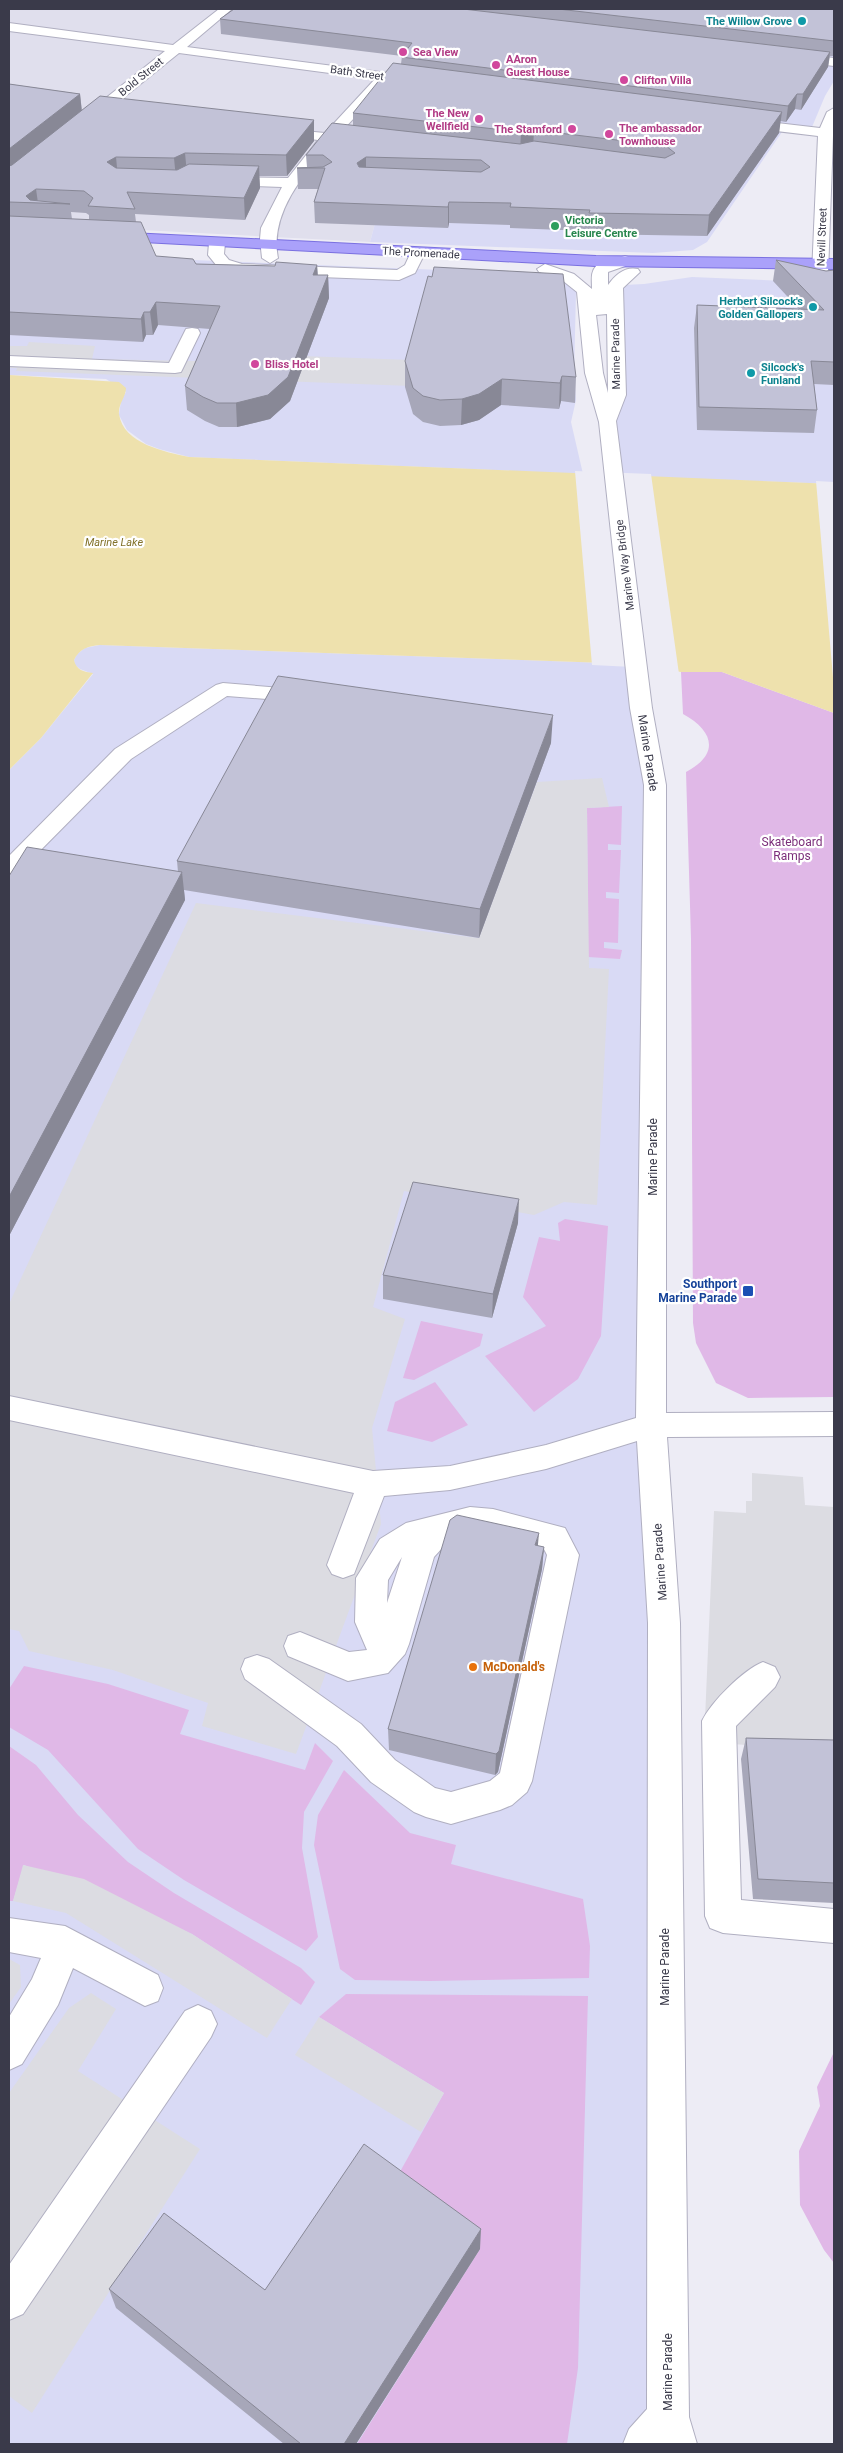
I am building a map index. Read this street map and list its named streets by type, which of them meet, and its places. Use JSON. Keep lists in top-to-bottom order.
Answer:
{
  "streets": {
    "main road": ["The Promenade"],
    "street": [
      "Bath Street",
      "Bold Street",
      "Nevill Street",
      "Marine Parade",
      "Marine Way Bridge"
    ]
  },
  "crossings": [
    ["Bath Street", "Bold Street"],
    ["Nevill Street", "The Promenade"],
    ["The Promenade", "Marine Parade"],
    ["Marine Parade", "Marine Way Bridge"]
  ],
  "water": ["Marine Lake"],
  "parks": ["Skateboard Ramps"],
  "places": {
    "other": [
      "The Willow Grove",
      "Sea View",
      "AAron Guest House",
      "Clifton Villa",
      "The New Wellfield",
      "The Stamford",
      "The ambassador Townhouse",
      "Victoria Leisure Centre",
      "Herbert Silcock's Golden Gallopers",
      "Bliss Hotel",
      "Silcock's Funland",
      "McDonald's"
    ],
    "transit": ["Southport Marine Parade"]
  }
}
